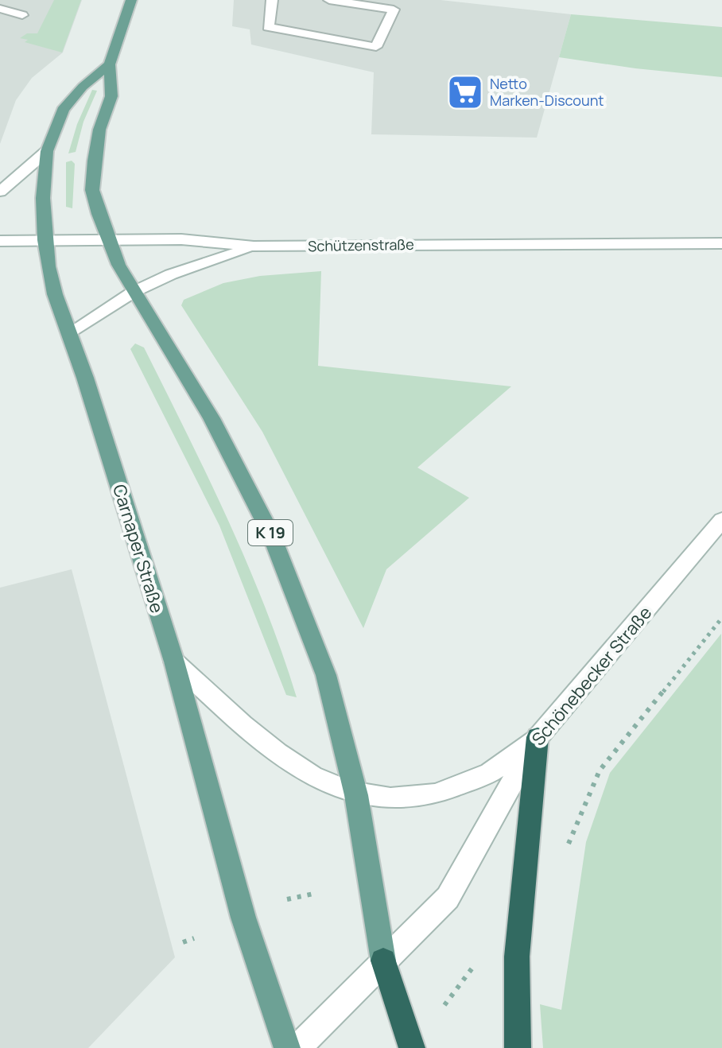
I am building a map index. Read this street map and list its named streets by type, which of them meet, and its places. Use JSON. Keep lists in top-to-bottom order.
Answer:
{
  "streets": {
    "main road": [
      "Schützenstraße",
      "K 19",
      "Carnaper Straße",
      "Schönebecker Straße"
    ]
  },
  "crossings": [
    ["Schützenstraße", "K 19"],
    ["Schützenstraße", "Carnaper Straße"],
    ["K 19", "Carnaper Straße"],
    ["K 19", "Schönebecker Straße"]
  ],
  "places": {
    "supermarket": ["Netto Marken-Discount"]
  }
}
